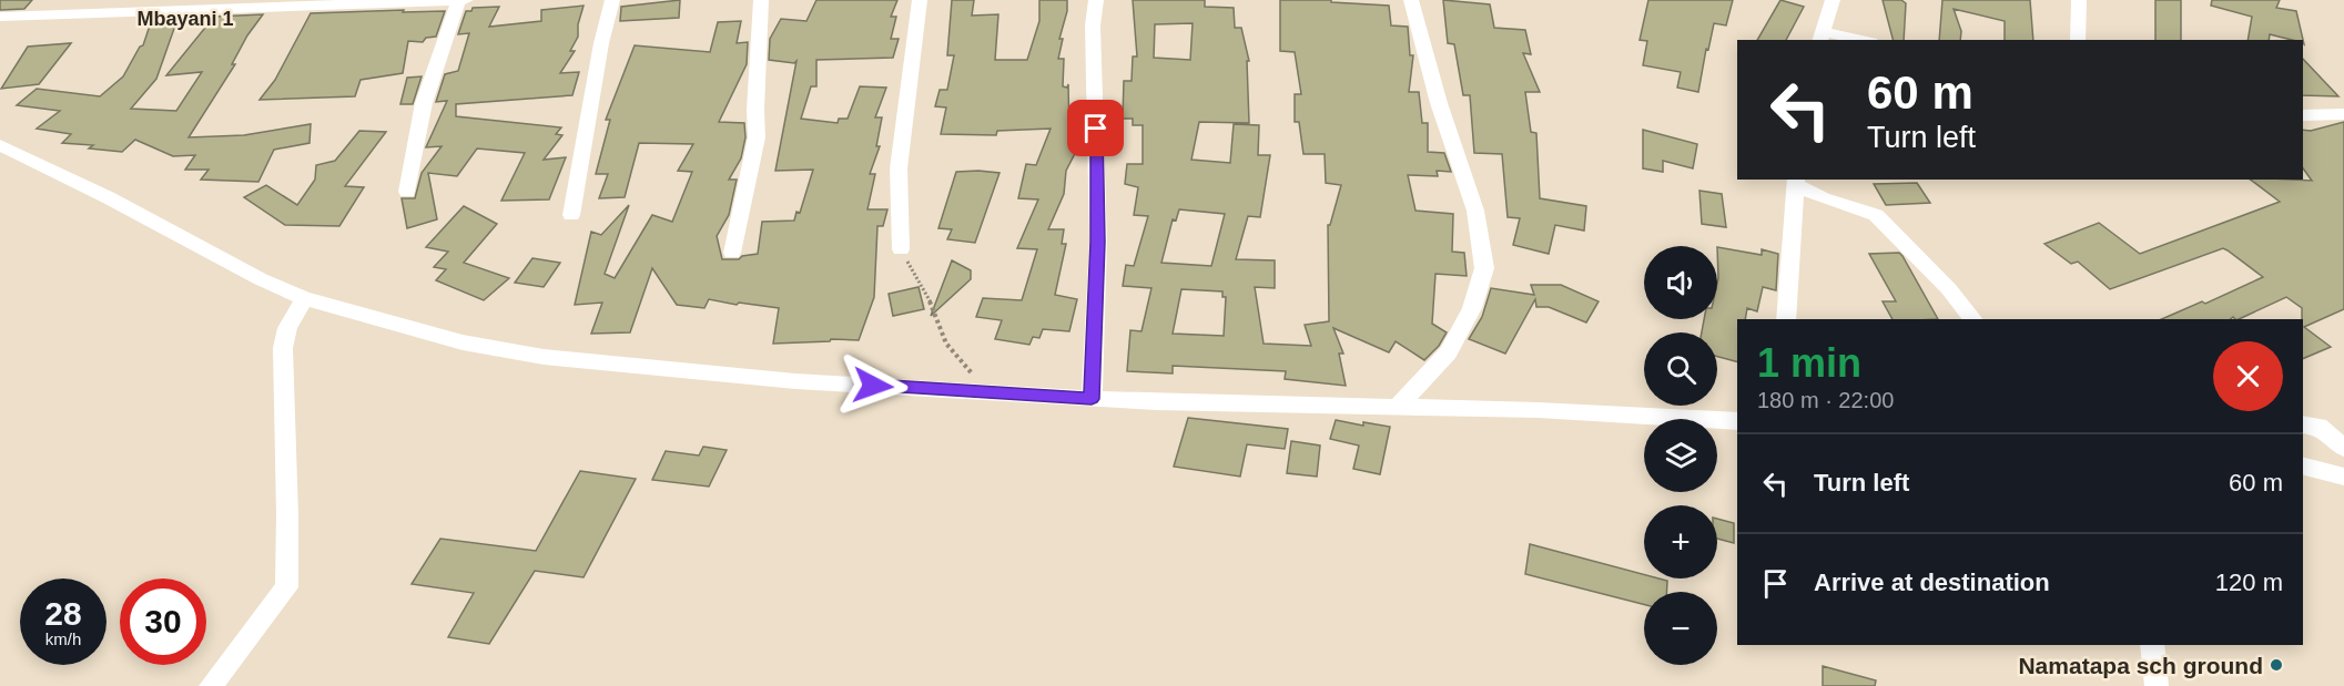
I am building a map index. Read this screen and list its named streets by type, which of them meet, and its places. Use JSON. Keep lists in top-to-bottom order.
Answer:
{
  "districts": ["Mbayani 1"],
  "places": ["Namatapa sch ground"],
  "page": {
    "turn": ["60 m", "Turn left"],
    "map_buttons": ["+", "−"],
    "heading": ["1 min", "180 m · 22:00"],
    "list": [
      {
        "name": "Turn left",
        "value": "60 m"
      },
      {
        "name": "Arrive at destination",
        "value": "120 m"
      }
    ],
    "speed": "28 km/h",
    "limit": "30"
  }
}
